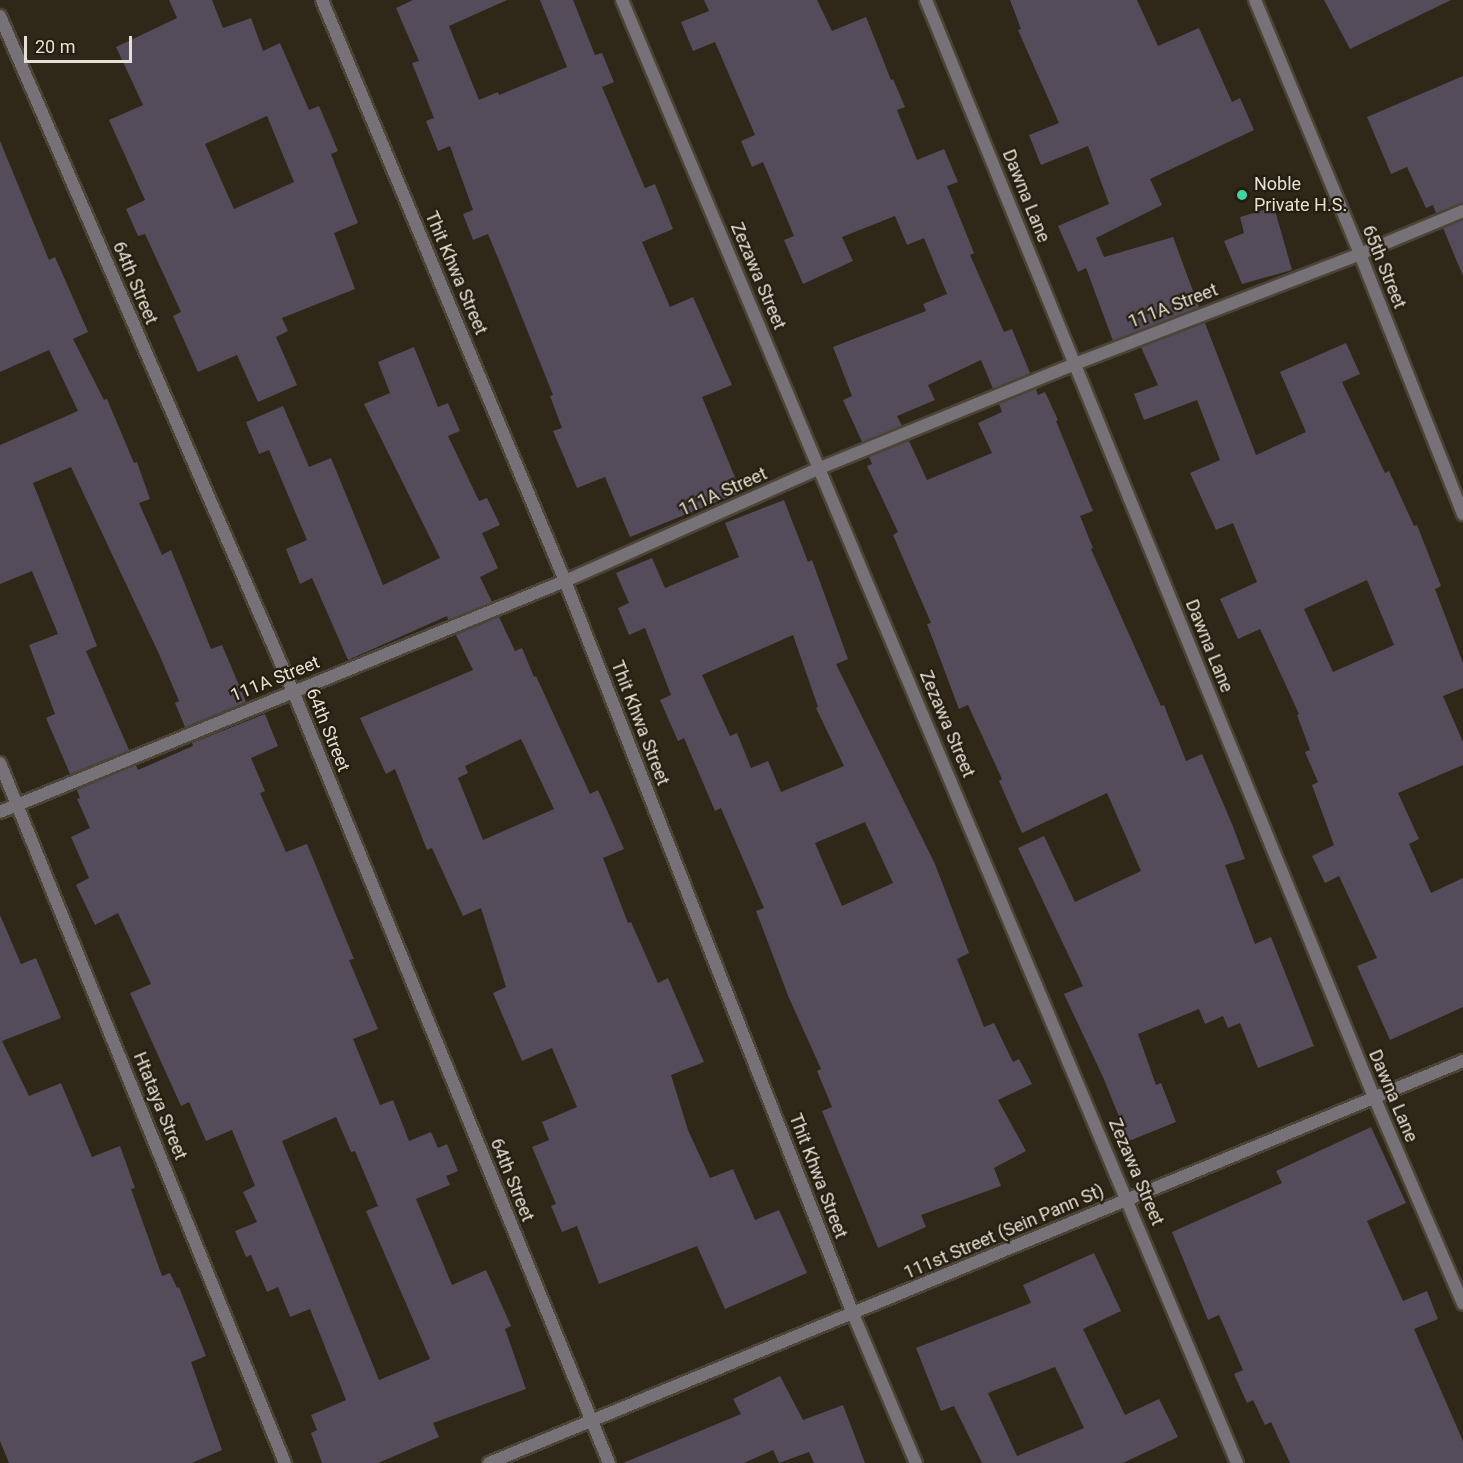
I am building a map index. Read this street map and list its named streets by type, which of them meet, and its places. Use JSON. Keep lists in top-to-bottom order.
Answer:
{
  "streets": {
    "street": [
      "Dawna Lane",
      "65th Street",
      "Thit Khwa Street",
      "Zezawa Street",
      "64th Street",
      "111A Street",
      "Htataya Street",
      "111st Street (Sein Pann St)"
    ]
  },
  "crossings": [
    ["Dawna Lane", "111A Street"],
    ["Dawna Lane", "111st Street (Sein Pann St)"],
    ["65th Street", "111A Street"],
    ["Thit Khwa Street", "111A Street"],
    ["Thit Khwa Street", "111st Street (Sein Pann St)"],
    ["Zezawa Street", "111A Street"],
    ["Zezawa Street", "111st Street (Sein Pann St)"],
    ["64th Street", "111A Street"],
    ["64th Street", "111st Street (Sein Pann St)"],
    ["111A Street", "Htataya Street"]
  ],
  "places": ["Noble Private H.S."],
  "scale_bar": "20 m"
}
